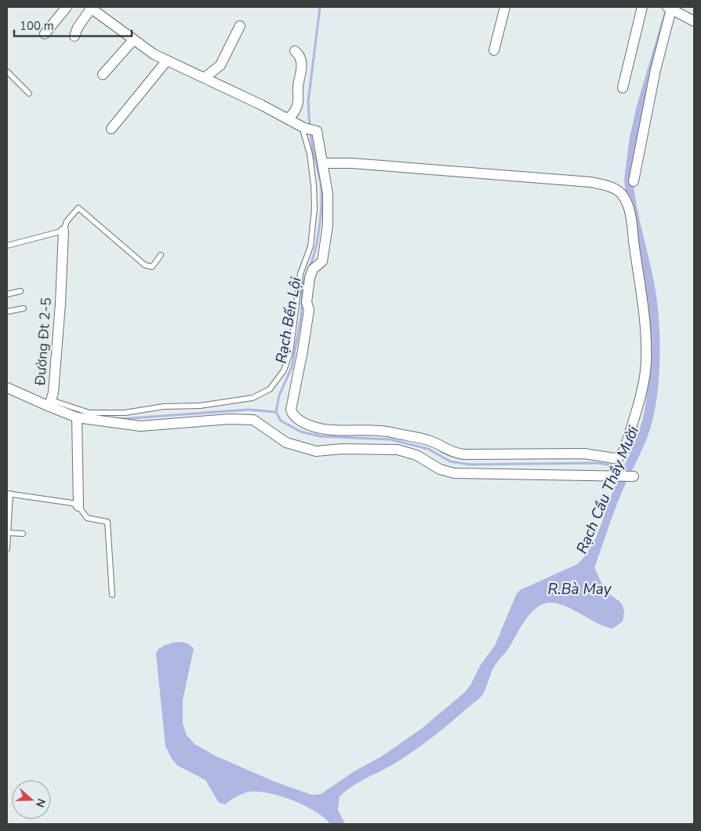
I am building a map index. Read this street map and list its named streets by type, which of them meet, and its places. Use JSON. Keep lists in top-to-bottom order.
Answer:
{
  "streets": {
    "street": ["Đường Đt 2-5"]
  },
  "water": ["Rạch Bến Lội", "Rạch Cầu Thầy Mười", "R.Bà May"],
  "scale_bar": "100 m",
  "north": "right"
}
